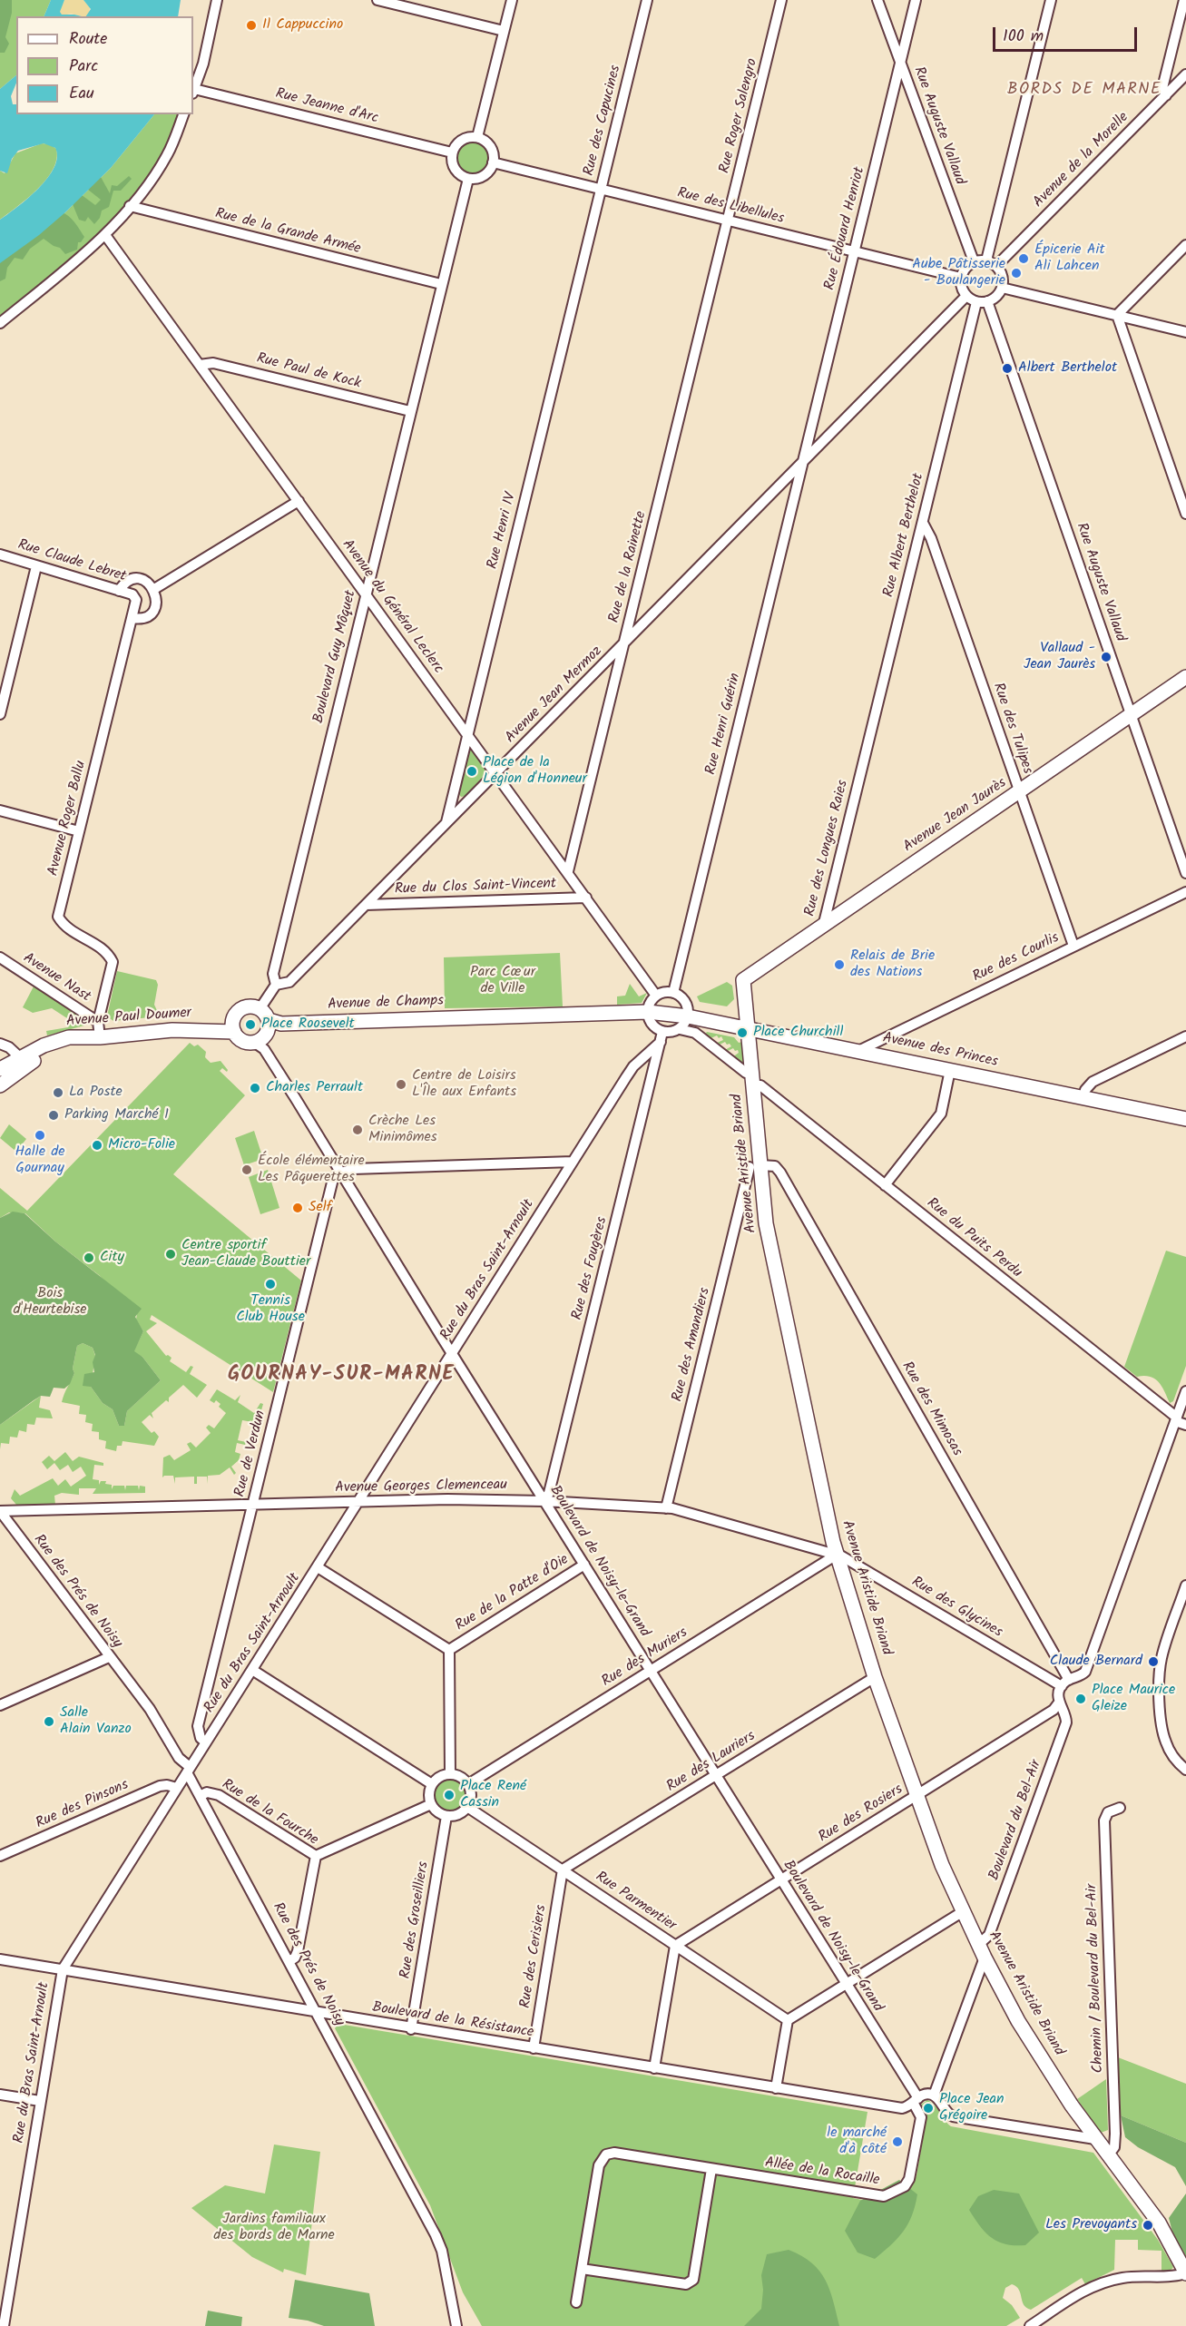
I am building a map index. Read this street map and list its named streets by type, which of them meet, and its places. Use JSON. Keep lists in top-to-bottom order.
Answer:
{
  "streets": {
    "main road": [
      "Avenue Jean Jaurès",
      "Avenue de Champs",
      "Avenue Paul Doumer",
      "Avenue des Princes",
      "Avenue Aristide Briand"
    ],
    "street": [
      "Rue Jeanne d'Arc",
      "Rue Roger Salengro",
      "Rue des Capucines",
      "Rue Auguste Vallaud",
      "Avenue de la Morelle",
      "Rue des Libellules",
      "Rue Édouard Henriot",
      "Rue de la Grande Armée",
      "Rue Paul de Kock",
      "Rue Henri IV",
      "Rue Albert Berthelot",
      "Rue Claude Lebret",
      "Rue de la Rainette",
      "Avenue du Général Leclerc",
      "Boulevard Guy Môquet",
      "Avenue Jean Mermoz",
      "Rue Henri Guérin",
      "Rue des Tulipes",
      "Avenue Roger Ballu",
      "Rue des Longues Raies",
      "Rue du Clos Saint-Vincent",
      "Rue des Courlis",
      "Avenue Nast",
      "Rue du Puits Perdu",
      "Rue des Fougères",
      "Rue du Bras Saint-Arnoult",
      "Rue des Amandiers",
      "Rue des Mimosas",
      "Rue de Verdun",
      "Avenue Georges Clemenceau",
      "Boulevard de Noisy-le-Grand",
      "Rue des Prés de Noisy",
      "Rue de la Patte d'Oie",
      "Rue des Glycines",
      "Rue des Muriers",
      "Rue des Lauriers",
      "Rue des Pinsons",
      "Rue de la Fourche",
      "Rue des Rosiers",
      "Boulevard du Bel-Air",
      "Rue Parmentier",
      "Rue des Groseilliers",
      "Rue des Cerisiers",
      "Chemin / Boulevard du Bel-Air",
      "Boulevard de la Résistance",
      "Allée de la Rocaille"
    ]
  },
  "crossings": [
    ["Rue Jeanne d'Arc", "Rue des Libellules"],
    ["Rue Jeanne d'Arc", "Boulevard Guy Môquet"],
    ["Rue Roger Salengro", "Rue des Libellules"],
    ["Rue Roger Salengro", "Rue de la Rainette"],
    ["Rue des Capucines", "Rue des Libellules"],
    ["Rue des Capucines", "Rue Henri IV"],
    ["Rue Auguste Vallaud", "Avenue de la Morelle"],
    ["Rue Auguste Vallaud", "Rue des Libellules"],
    ["Rue Auguste Vallaud", "Rue Édouard Henriot"],
    ["Rue Auguste Vallaud", "Rue Albert Berthelot"],
    ["Rue Auguste Vallaud", "Avenue Jean Jaurès"],
    ["Avenue de la Morelle", "Rue des Libellules"],
    ["Avenue de la Morelle", "Rue Albert Berthelot"],
    ["Rue des Libellules", "Rue Édouard Henriot"],
    ["Rue des Libellules", "Rue Albert Berthelot"],
    ["Rue des Libellules", "Boulevard Guy Môquet"],
    ["Rue Édouard Henriot", "Avenue Jean Mermoz"],
    ["Rue Édouard Henriot", "Rue Henri Guérin"],
    ["Rue de la Grande Armée", "Boulevard Guy Môquet"],
    ["Rue Paul de Kock", "Avenue du Général Leclerc"],
    ["Rue Paul de Kock", "Boulevard Guy Môquet"],
    ["Rue Henri IV", "Avenue du Général Leclerc"],
    ["Rue Henri IV", "Avenue Jean Mermoz"],
    ["Rue Albert Berthelot", "Rue des Tulipes"],
    ["Rue Albert Berthelot", "Rue des Longues Raies"],
    ["Rue Claude Lebret", "Avenue Roger Ballu"],
    ["Rue de la Rainette", "Avenue du Général Leclerc"],
    ["Rue de la Rainette", "Avenue Jean Mermoz"],
    ["Avenue du Général Leclerc", "Boulevard Guy Môquet"],
    ["Avenue du Général Leclerc", "Avenue Jean Mermoz"],
    ["Avenue du Général Leclerc", "Rue du Clos Saint-Vincent"],
    ["Boulevard Guy Môquet", "Avenue Jean Mermoz"],
    ["Avenue Jean Mermoz", "Rue Henri Guérin"],
    ["Avenue Jean Mermoz", "Rue du Clos Saint-Vincent"],
    ["Rue des Tulipes", "Avenue Jean Jaurès"],
    ["Rue des Tulipes", "Rue des Courlis"],
    ["Avenue Jean Jaurès", "Rue des Longues Raies"],
    ["Avenue Jean Jaurès", "Avenue Aristide Briand"],
    ["Avenue Roger Ballu", "Avenue Nast"],
    ["Rue des Courlis", "Avenue des Princes"],
    ["Avenue de Champs", "Avenue Paul Doumer"],
    ["Avenue de Champs", "Avenue des Princes"],
    ["Avenue de Champs", "Boulevard de Noisy-le-Grand"],
    ["Avenue Paul Doumer", "Boulevard de Noisy-le-Grand"],
    ["Avenue des Princes", "Avenue Aristide Briand"],
    ["Avenue Aristide Briand", "Rue du Puits Perdu"],
    ["Avenue Aristide Briand", "Rue des Amandiers"],
    ["Avenue Aristide Briand", "Rue des Mimosas"],
    ["Avenue Aristide Briand", "Avenue Georges Clemenceau"],
    ["Avenue Aristide Briand", "Rue des Glycines"],
    ["Avenue Aristide Briand", "Rue des Muriers"],
    ["Avenue Aristide Briand", "Rue des Lauriers"],
    ["Avenue Aristide Briand", "Rue des Rosiers"],
    ["Avenue Aristide Briand", "Boulevard du Bel-Air"],
    ["Avenue Aristide Briand", "Chemin / Boulevard du Bel-Air"],
    ["Rue des Fougères", "Rue du Bras Saint-Arnoult"],
    ["Rue des Fougères", "Avenue Georges Clemenceau"],
    ["Rue des Fougères", "Boulevard de Noisy-le-Grand"],
    ["Rue du Bras Saint-Arnoult", "Rue de Verdun"],
    ["Rue du Bras Saint-Arnoult", "Avenue Georges Clemenceau"],
    ["Rue du Bras Saint-Arnoult", "Boulevard de Noisy-le-Grand"],
    ["Rue du Bras Saint-Arnoult", "Rue des Prés de Noisy"],
    ["Rue du Bras Saint-Arnoult", "Rue de la Patte d'Oie"],
    ["Rue du Bras Saint-Arnoult", "Rue des Pinsons"],
    ["Rue du Bras Saint-Arnoult", "Boulevard de la Résistance"],
    ["Rue des Amandiers", "Rue des Mimosas"],
    ["Rue des Amandiers", "Avenue Georges Clemenceau"],
    ["Rue des Mimosas", "Rue des Glycines"],
    ["Rue de Verdun", "Avenue Georges Clemenceau"],
    ["Rue de Verdun", "Boulevard de Noisy-le-Grand"],
    ["Avenue Georges Clemenceau", "Boulevard de Noisy-le-Grand"],
    ["Avenue Georges Clemenceau", "Rue des Prés de Noisy"],
    ["Avenue Georges Clemenceau", "Rue des Glycines"],
    ["Avenue Georges Clemenceau", "Rue des Muriers"],
    ["Boulevard de Noisy-le-Grand", "Rue de la Patte d'Oie"],
    ["Boulevard de Noisy-le-Grand", "Rue des Muriers"],
    ["Boulevard de Noisy-le-Grand", "Rue des Lauriers"],
    ["Boulevard de Noisy-le-Grand", "Rue des Rosiers"],
    ["Boulevard de Noisy-le-Grand", "Boulevard de la Résistance"],
    ["Boulevard de Noisy-le-Grand", "Allée de la Rocaille"],
    ["Rue des Prés de Noisy", "Rue de la Fourche"],
    ["Rue des Prés de Noisy", "Boulevard de la Résistance"],
    ["Rue des Glycines", "Rue des Muriers"],
    ["Rue des Muriers", "Rue Parmentier"],
    ["Rue des Muriers", "Rue des Groseilliers"],
    ["Rue des Lauriers", "Rue Parmentier"],
    ["Rue des Lauriers", "Rue des Cerisiers"],
    ["Rue des Rosiers", "Boulevard du Bel-Air"],
    ["Rue des Rosiers", "Rue Parmentier"],
    ["Rue Parmentier", "Rue des Groseilliers"],
    ["Rue Parmentier", "Rue des Cerisiers"],
    ["Rue des Groseilliers", "Boulevard de la Résistance"],
    ["Rue des Cerisiers", "Boulevard de la Résistance"],
    ["Boulevard de la Résistance", "Allée de la Rocaille"]
  ],
  "districts": ["BORDS DE MARNE", "GOURNAY-SUR-MARNE"],
  "parks": ["Parc Cœur de Ville", "Bois d'Heurtebise", "Jardins familiaux des bords de Marne"],
  "places": [
    "Il Cappuccino",
    "Épicerie Ait Ali Lahcen",
    "Aube Pâtisserie - Boulangerie",
    "Albert Berthelot",
    "Vallaud - Jean Jaurès",
    "Place de la Légion d'Honneur",
    "Relais de Brie des Nations",
    "Place Roosevelt",
    "Place Churchill",
    "Centre de Loisirs L'Île aux Enfants",
    "Charles Perrault",
    "La Poste",
    "Parking Marché 1",
    "Crèche Les Minimômes",
    "Halle de Gournay",
    "Micro-Folie",
    "École élémentaire Les Pâquerettes",
    "Self",
    "Centre sportif Jean-Claude Bouttier",
    "City",
    "Tennis Club House",
    "Claude Bernard",
    "Place Maurice Gleize",
    "Salle Alain Vanzo",
    "Place René Cassin",
    "Place Jean Grégoire",
    "le marché d'à côté",
    "Les Prevoyants"
  ],
  "legend": ["Route", "Parc", "Eau"],
  "scale_bar": "100 m"
}
